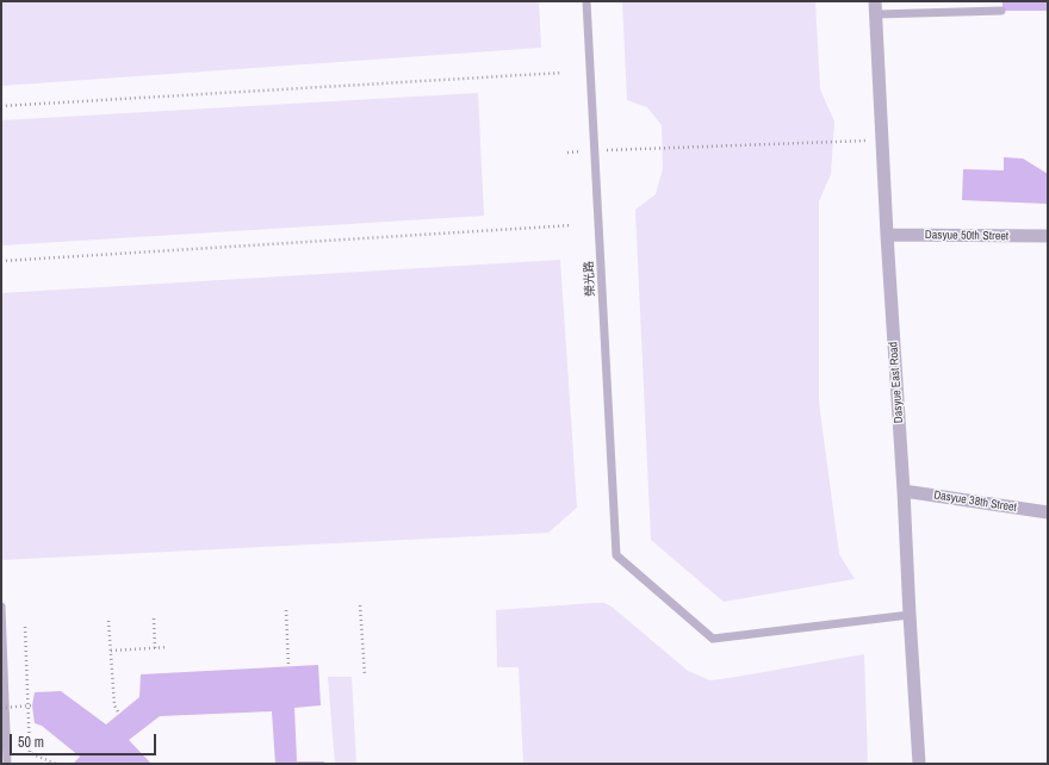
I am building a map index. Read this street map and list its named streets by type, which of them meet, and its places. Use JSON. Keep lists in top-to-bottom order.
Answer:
{
  "streets": {
    "street": ["Dasyue 50th Street", "Dasyue East Road", "Dasyue 38th Street"],
    "lane": ["榮光路"]
  },
  "crossings": [
    ["Dasyue 50th Street", "Dasyue East Road"],
    ["榮光路", "Dasyue East Road"],
    ["Dasyue East Road", "Dasyue 38th Street"]
  ],
  "scale_bar": "50 m"
}
